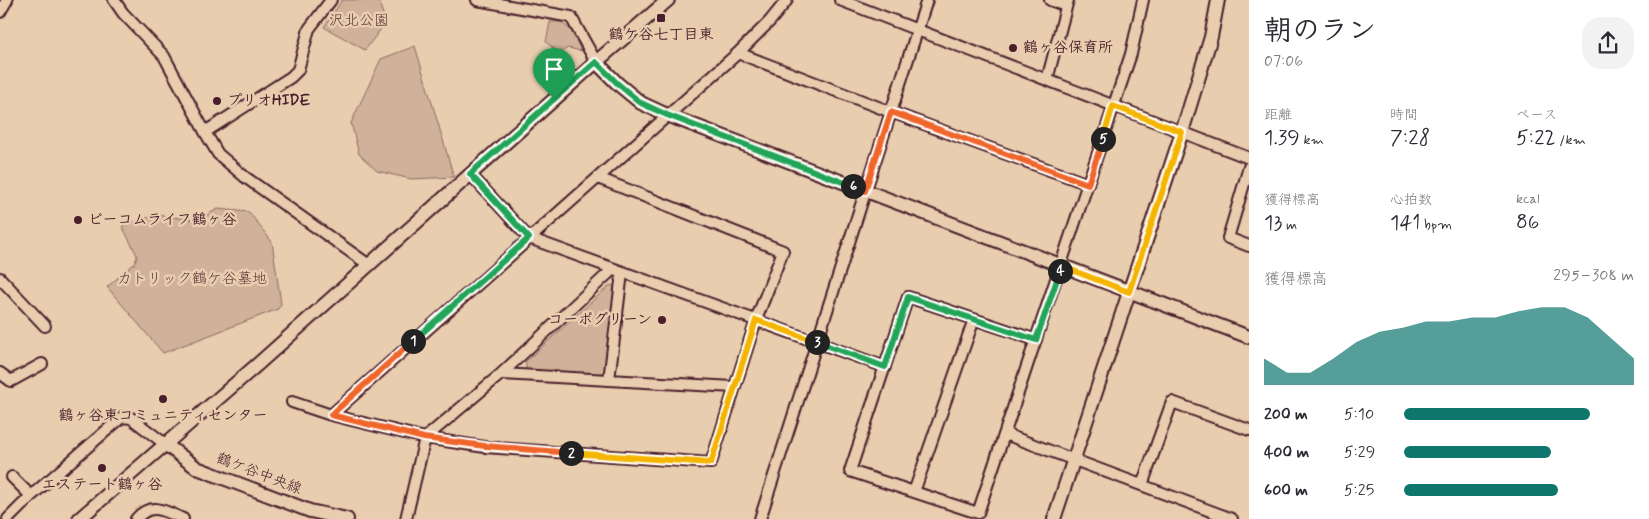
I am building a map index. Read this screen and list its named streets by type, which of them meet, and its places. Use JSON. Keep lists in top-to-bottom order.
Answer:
{
  "streets": {
    "street": ["鶴ケ谷中央線"]
  },
  "parks": ["沢北公園", "カトリック鶴ケ谷墓地"],
  "places": {
    "transit": ["鶴ケ谷七丁目東"],
    "other": [
      "鶴ヶ谷保育所",
      "プリオHIDE",
      "ピーコムライフ鶴ヶ谷",
      "コーポグリーン",
      "鶴ヶ谷東コミュニティセンター",
      "エステート鶴ヶ谷"
    ]
  },
  "page": {
    "heading": ["朝のラン", "07:06"],
    "stats": [
      ["距離", "1.39 km"],
      ["時間", "7:28"],
      ["ペース", "5:22 /km"],
      ["獲得標高", "13 m"],
      ["心拍数", "141 bpm"],
      ["kcal", "86"]
    ],
    "pins": [
      "5",
      "6",
      "4",
      "1",
      "3",
      "2"
    ],
    "chart": ["獲得標高", "295–308 m"],
    "list": [
      {
        "name": "200 m",
        "note": "5:10"
      },
      {
        "name": "400 m",
        "note": "5:29"
      },
      {
        "name": "600 m",
        "note": "5:25"
      }
    ]
  }
}
